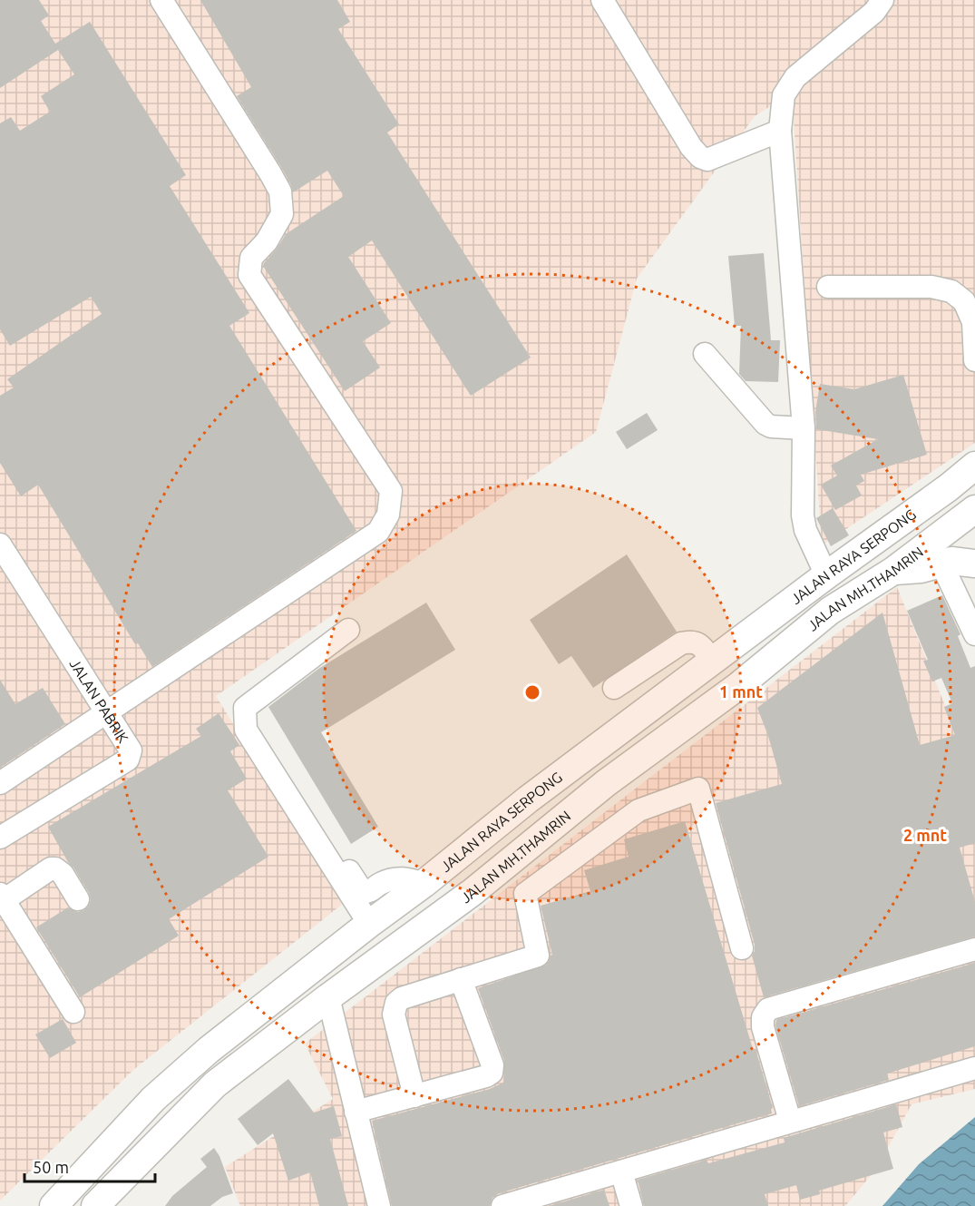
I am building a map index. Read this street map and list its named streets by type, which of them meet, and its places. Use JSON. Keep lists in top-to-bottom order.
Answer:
{
  "streets": {
    "main road": ["JALAN RAYA SERPONG", "JALAN MH.THAMRIN"],
    "street": ["JALAN PABRIK"]
  },
  "scale_bar": "50 m",
  "rings": ["1 mnt", "2 mnt"]
}
